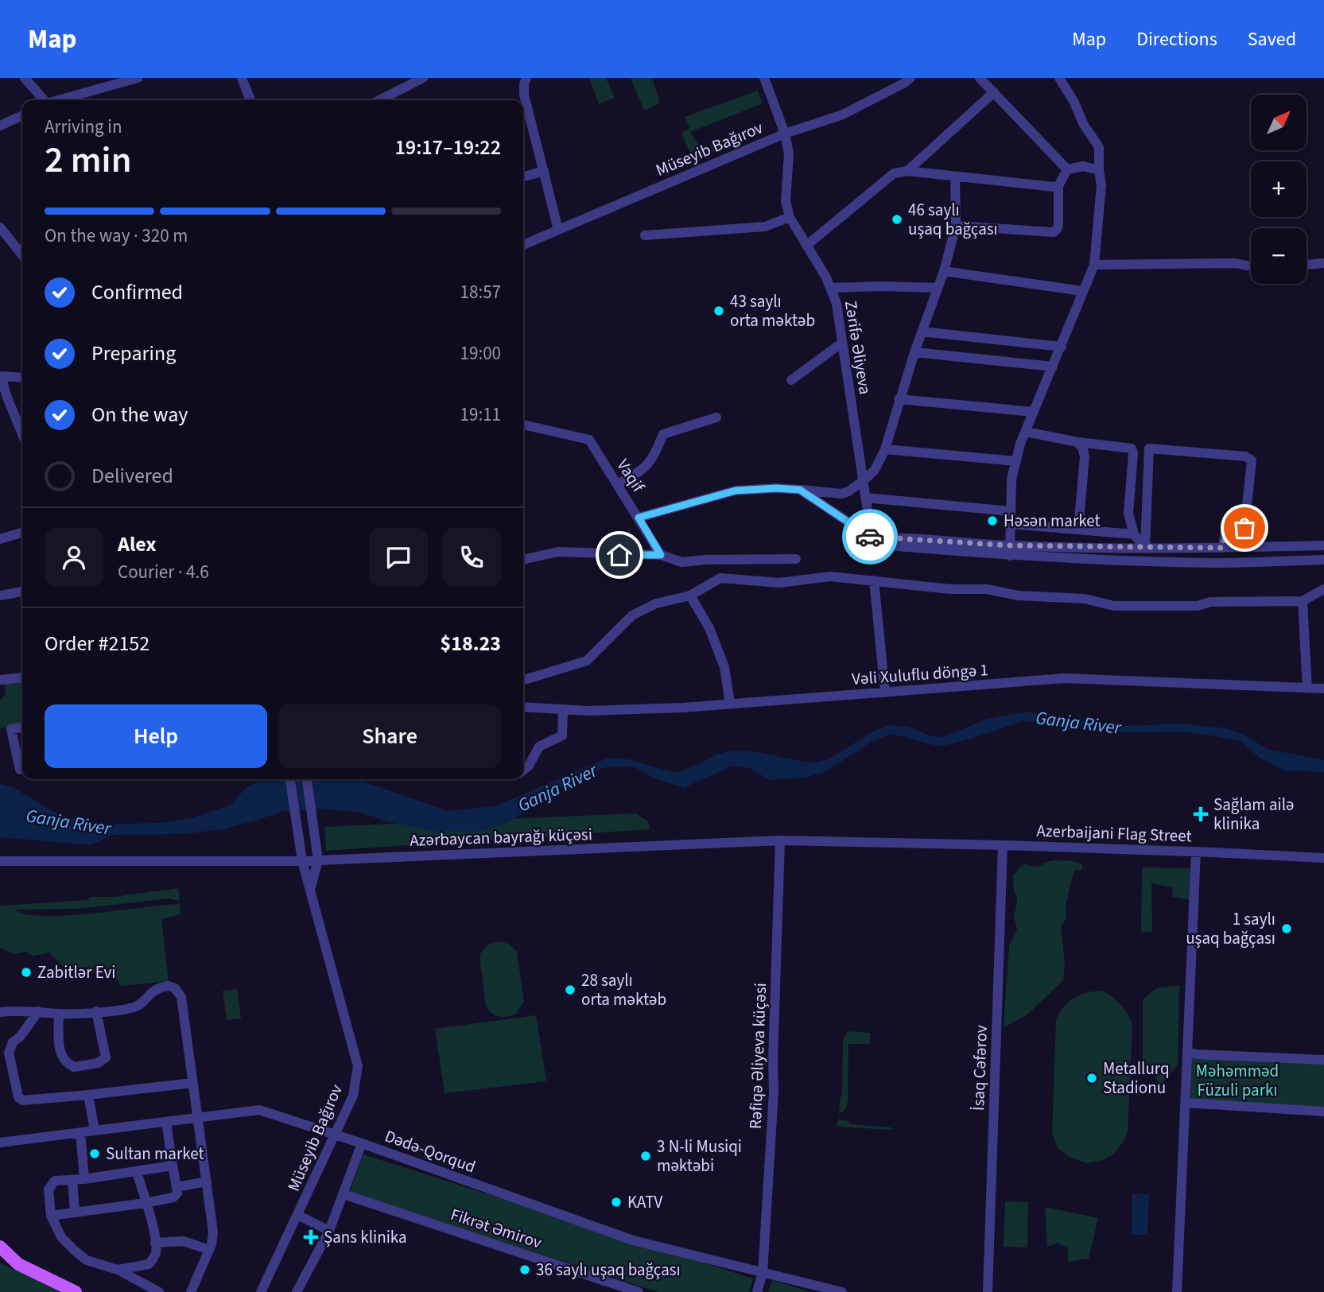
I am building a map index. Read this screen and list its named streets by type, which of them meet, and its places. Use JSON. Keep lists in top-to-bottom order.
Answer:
{
  "streets": {
    "street": [
      "Müseyib Bağırov",
      "Zərifə Əliyeva",
      "Vaqif",
      "Vəli Xuluflu döngə 1",
      "Azerbaijani Flag Street",
      "Azərbaycan bayrağı küçəsi",
      "Rəfiqə Əliyeva küçəsi",
      "İsaq Cəfərov",
      "Dədə-Qorqud",
      "Fikrət Əmirov"
    ]
  },
  "crossings": [
    ["Müseyib Bağırov", "Zərifə Əliyeva"],
    ["Müseyib Bağırov", "Azərbaycan bayrağı küçəsi"],
    ["Müseyib Bağırov", "Dədə-Qorqud"],
    ["Zərifə Əliyeva", "Vaqif"],
    ["Azerbaijani Flag Street", "Azərbaycan bayrağı küçəsi"],
    ["Azerbaijani Flag Street", "İsaq Cəfərov"],
    ["Azərbaycan bayrağı küçəsi", "Rəfiqə Əliyeva küçəsi"],
    ["Azərbaycan bayrağı küçəsi", "İsaq Cəfərov"],
    ["Rəfiqə Əliyeva küçəsi", "Dədə-Qorqud"]
  ],
  "water": ["Ganja River"],
  "parks": ["Məhəmməd Füzuli parkı"],
  "places": {
    "other": [
      "46 saylı uşaq bağçası",
      "43 saylı orta məktəb",
      "Həsən market",
      "1 saylı uşaq bağçası",
      "Zabitlər Evi",
      "28 saylı orta məktəb",
      "Metallurq Stadionu",
      "Sultan market",
      "3 N-li Musiqi məktəbi",
      "KATV",
      "36 saylı uşaq bağçası"
    ],
    "health": ["Sağlam ailə klinika", "Şans klinika"]
  },
  "north": "top right",
  "page": {
    "header": "Map",
    "nav": ["Map", "Directions", "Saved"],
    "map_buttons": ["+", "−"],
    "heading": ["2 min", "Arriving in", "19:17–19:22"],
    "panel": [
      "Alex",
      "Courier · 4.6",
      "Order #2152",
      "$18.23"
    ],
    "bar": "On the way · 320 m",
    "list": [
      ["Confirmed", "18:57"],
      ["Preparing", "19:00"],
      ["On the way", "19:11"],
      "Delivered"
    ],
    "buttons": ["Help", "Share"]
  }
}
